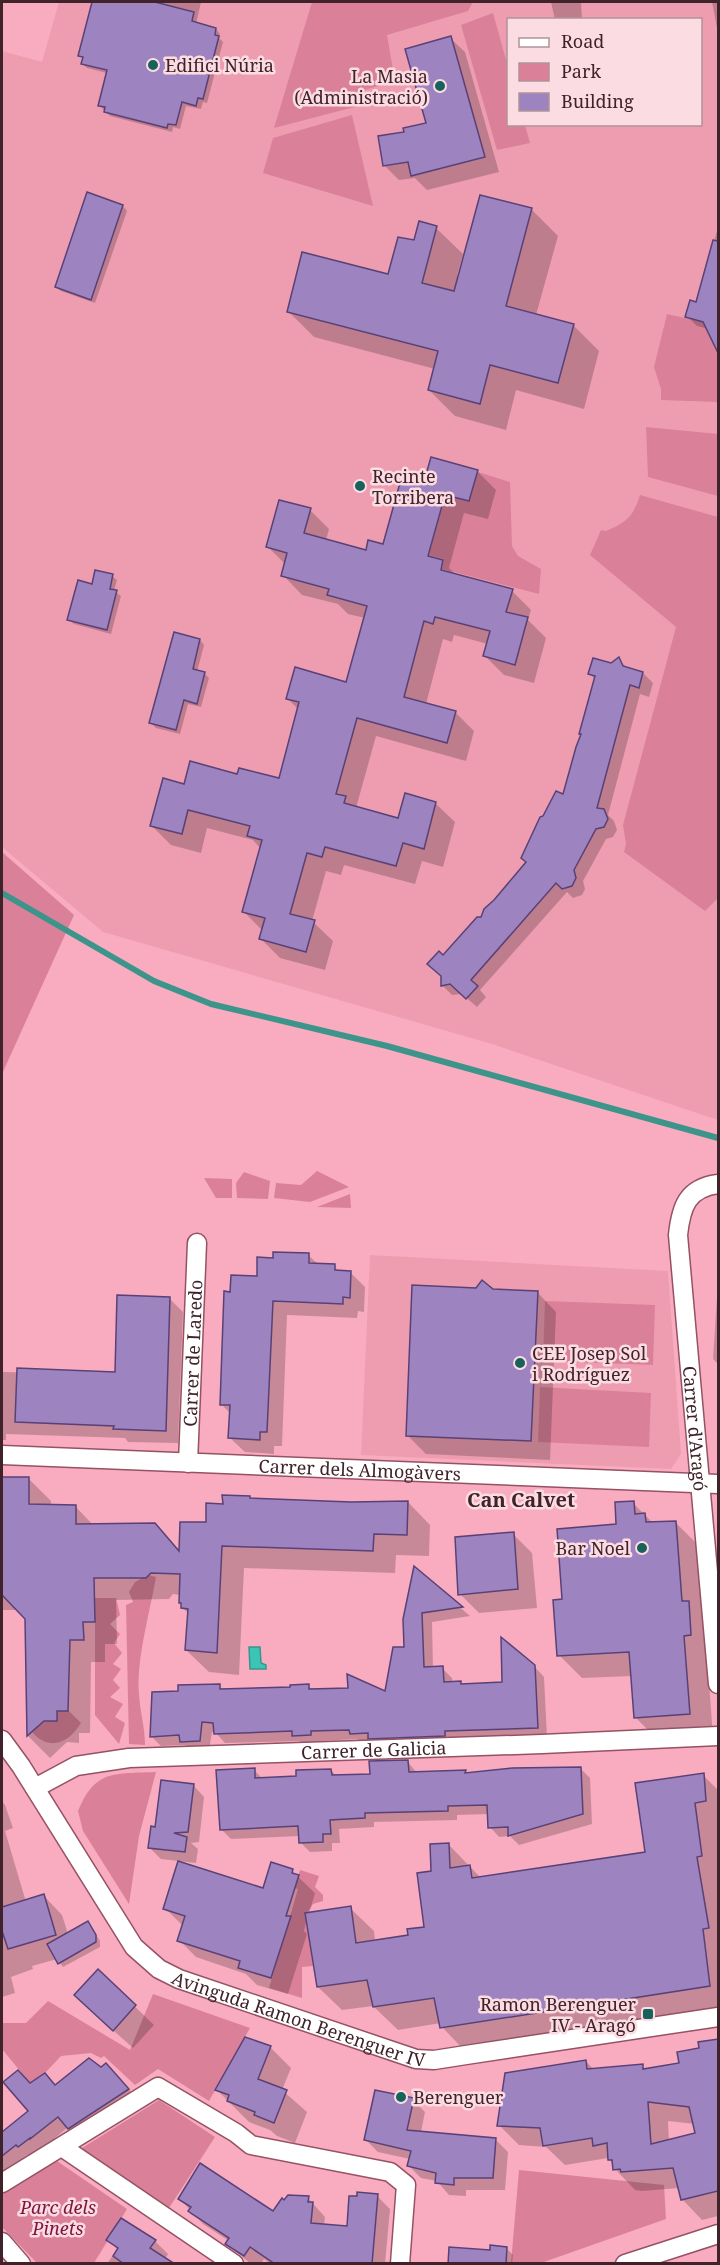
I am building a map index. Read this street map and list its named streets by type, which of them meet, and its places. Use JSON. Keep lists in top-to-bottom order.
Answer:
{
  "streets": {
    "street": [
      "Carrer de Laredo",
      "Carrer d'Aragó",
      "Carrer dels Almogàvers",
      "Carrer de Galicia",
      "Avinguda Ramon Berenguer IV"
    ]
  },
  "crossings": [
    ["Carrer de Laredo", "Carrer dels Almogàvers"],
    ["Carrer d'Aragó", "Carrer dels Almogàvers"],
    ["Carrer de Galicia", "Avinguda Ramon Berenguer IV"]
  ],
  "districts": ["Can Calvet"],
  "parks": ["Parc dels Pinets"],
  "places": {
    "other": [
      "Edifici Núria",
      "La Masia (Administració)",
      "Recinte Torribera",
      "CEE Josep Sol i Rodríguez",
      "Bar Noel",
      "Berenguer"
    ],
    "transit": ["Ramon Berenguer IV - Aragó"]
  },
  "legend": ["Road", "Park", "Building"]
}
